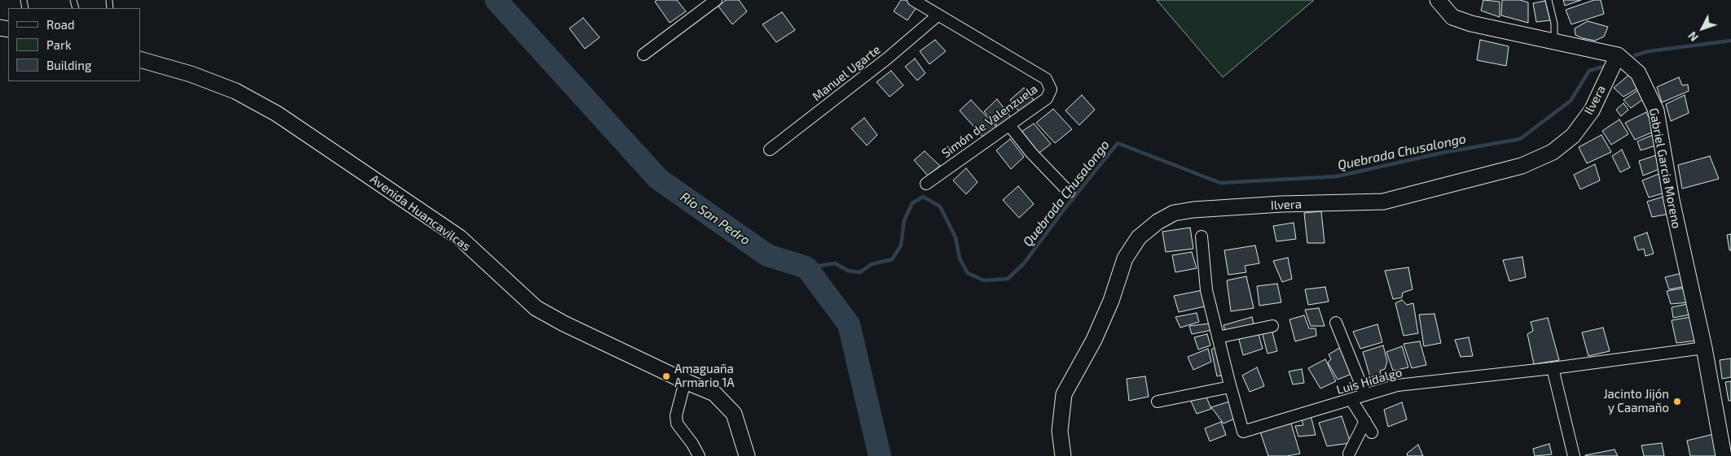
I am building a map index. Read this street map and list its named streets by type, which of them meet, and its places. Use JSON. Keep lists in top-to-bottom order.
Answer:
{
  "streets": {
    "street": [
      "Manuel Ugarte",
      "Ilvera",
      "Simón de Valenzuela",
      "Gabriel Garcia Moreno",
      "Avenida Huancavilcas",
      "Luis Hidalgo"
    ]
  },
  "crossings": [
    ["Manuel Ugarte", "Simón de Valenzuela"],
    ["Ilvera", "Gabriel Garcia Moreno"],
    ["Gabriel Garcia Moreno", "Luis Hidalgo"]
  ],
  "water": ["Quebrada Chusalongo", "Río San Pedro"],
  "places": ["Amaguaña Armario 1A", "Jacinto Jijón y Caamaño"],
  "legend": ["Road", "Park", "Building"],
  "north": "bottom left"
}
